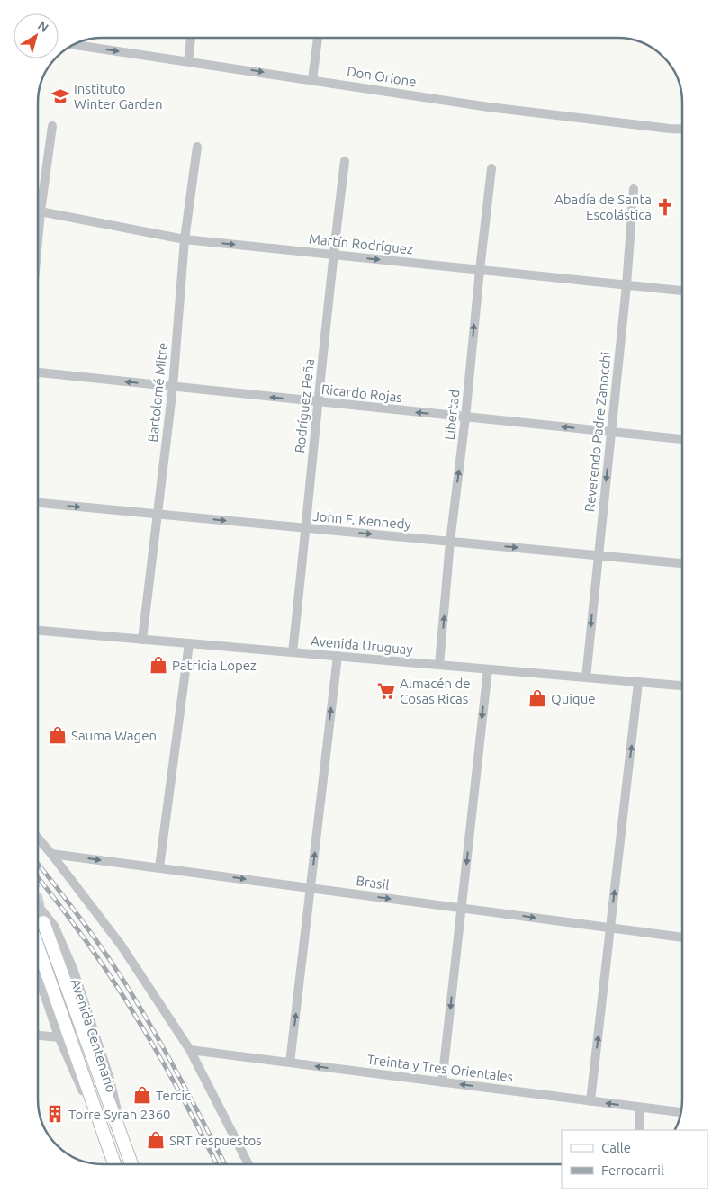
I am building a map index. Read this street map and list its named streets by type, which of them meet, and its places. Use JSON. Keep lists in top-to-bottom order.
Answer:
{
  "streets": {
    "main road": ["Avenida Centenario"],
    "street": [
      "Don Orione",
      "Martín Rodríguez",
      "Bartolomé Mitre",
      "Ricardo Rojas",
      "Rodríguez Peña",
      "Libertad",
      "Reverendo Padre Zanocchi",
      "John F. Kennedy",
      "Avenida Uruguay",
      "Brasil",
      "Treinta y Tres Orientales"
    ]
  },
  "crossings": [
    ["Martín Rodríguez", "Bartolomé Mitre"],
    ["Martín Rodríguez", "Rodríguez Peña"],
    ["Martín Rodríguez", "Libertad"],
    ["Martín Rodríguez", "Reverendo Padre Zanocchi"],
    ["Bartolomé Mitre", "Ricardo Rojas"],
    ["Bartolomé Mitre", "John F. Kennedy"],
    ["Bartolomé Mitre", "Avenida Uruguay"],
    ["Ricardo Rojas", "Rodríguez Peña"],
    ["Ricardo Rojas", "Libertad"],
    ["Ricardo Rojas", "Reverendo Padre Zanocchi"],
    ["Rodríguez Peña", "John F. Kennedy"],
    ["Rodríguez Peña", "Avenida Uruguay"],
    ["Libertad", "John F. Kennedy"],
    ["Libertad", "Avenida Uruguay"],
    ["Reverendo Padre Zanocchi", "John F. Kennedy"],
    ["Reverendo Padre Zanocchi", "Avenida Uruguay"]
  ],
  "one_way": [
    "Don Orione",
    "Martín Rodríguez",
    "Ricardo Rojas",
    "Libertad",
    "Reverendo Padre Zanocchi",
    "John F. Kennedy",
    "Brasil",
    "Treinta y Tres Orientales"
  ],
  "places": {
    "school or university": ["Instituto Winter Garden"],
    "church": ["Abadía de Santa Escolástica"],
    "shop": [
      "Patricia Lopez",
      "Quique",
      "Sauma Wagen",
      "Tercic",
      "SRT respuestos"
    ],
    "supermarket": ["Almacén de Cosas Ricas"],
    "building": ["Torre Syrah 2360"]
  },
  "legend": ["Calle", "Ferrocarril"],
  "north": "top right"
}
